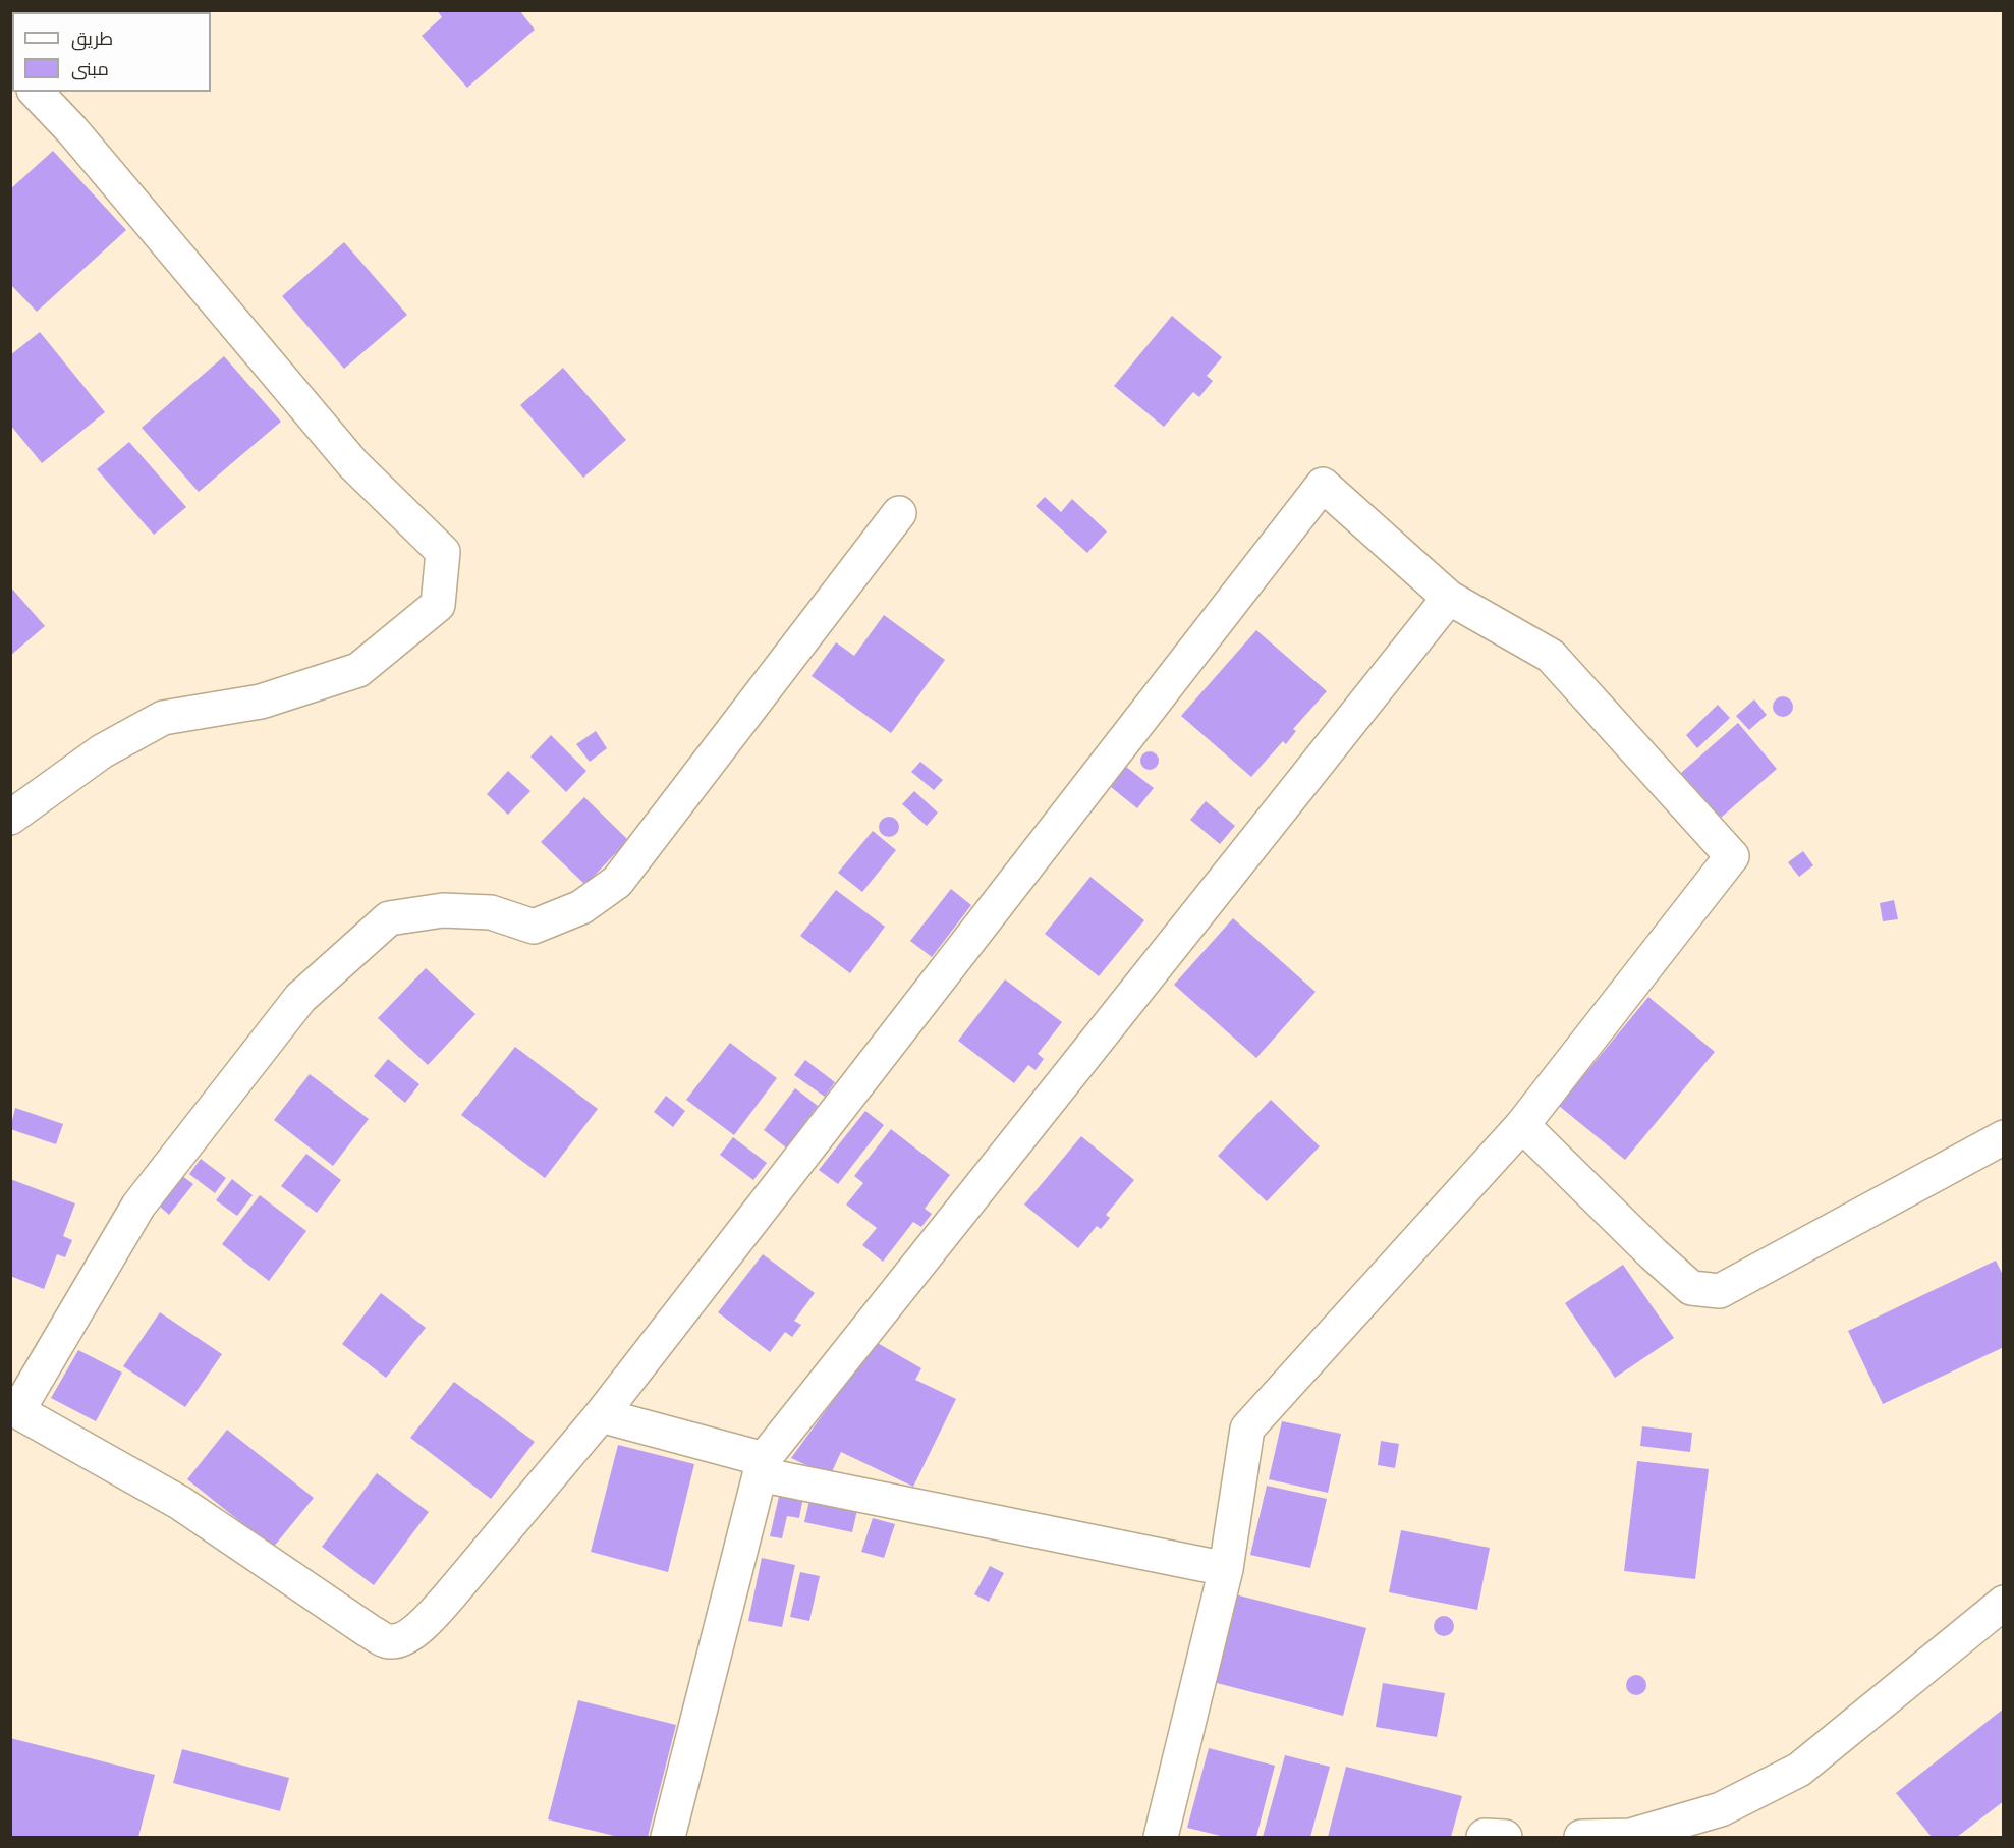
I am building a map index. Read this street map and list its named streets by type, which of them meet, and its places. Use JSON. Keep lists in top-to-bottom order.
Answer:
{
  "legend": ["طريق", "مبنى"]
}
